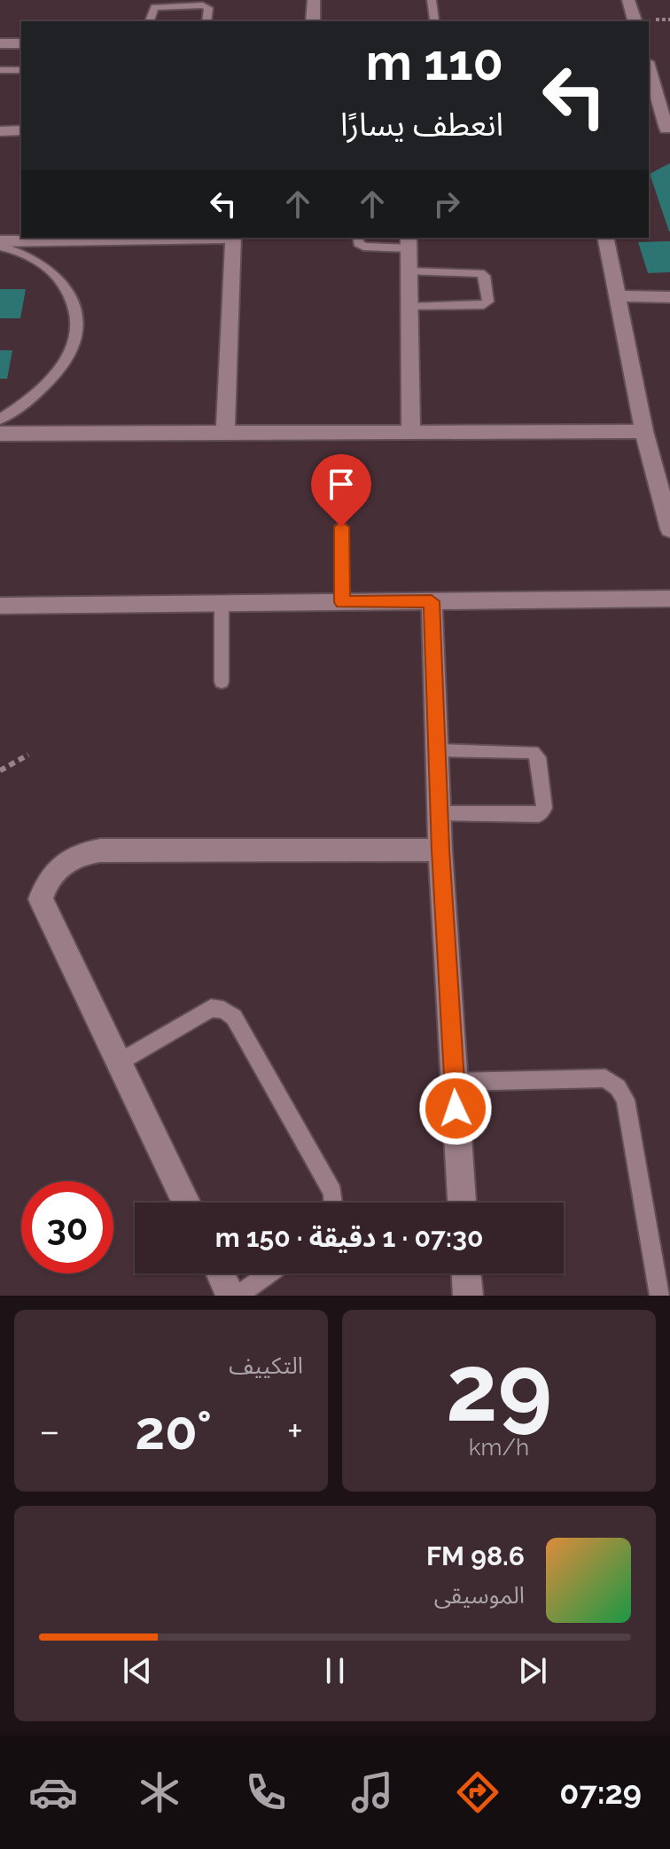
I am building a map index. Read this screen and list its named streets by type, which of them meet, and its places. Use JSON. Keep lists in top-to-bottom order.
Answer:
{
  "page": {
    "turn": ["110 m", "انعطف يسارًا"],
    "limit": "30",
    "trip": "07:30 · 1 دقيقة · 150 m",
    "tile": [
      ["29", "km/h"],
      "التكييف"
    ],
    "heat": ["−", "20°", "+"],
    "song": ["98.6 FM", "الموسيقى"],
    "tabs": "07:29"
  }
}
